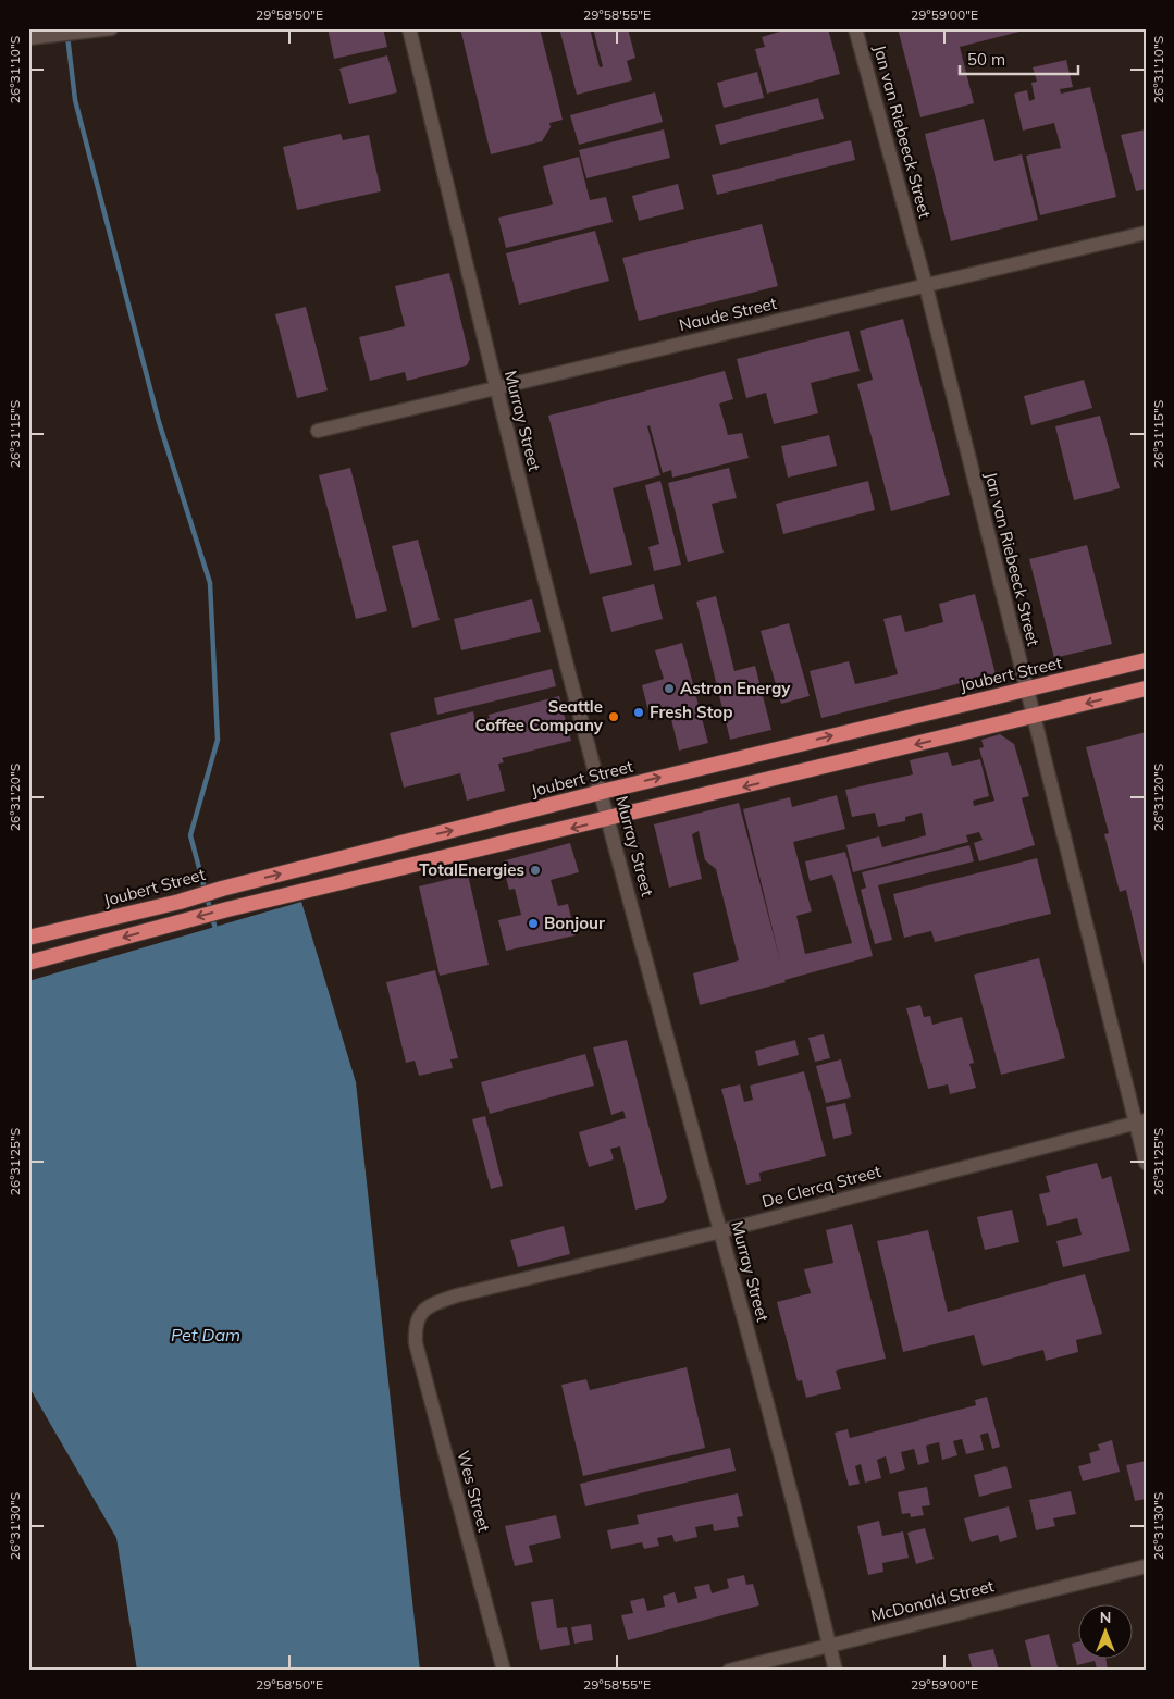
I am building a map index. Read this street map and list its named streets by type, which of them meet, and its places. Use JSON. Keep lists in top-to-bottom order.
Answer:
{
  "streets": {
    "highway": ["Joubert Street"],
    "street": [
      "Jan van Riebeeck Street",
      "Naude Street",
      "Murray Street",
      "De Clercq Street",
      "Wes Street",
      "McDonald Street"
    ]
  },
  "crossings": [
    ["Jan van Riebeeck Street", "Naude Street"],
    ["Jan van Riebeeck Street", "Joubert Street"],
    ["Jan van Riebeeck Street", "De Clercq Street"],
    ["Naude Street", "Murray Street"],
    ["Murray Street", "Joubert Street"],
    ["Murray Street", "De Clercq Street"],
    ["Murray Street", "McDonald Street"],
    ["De Clercq Street", "Wes Street"]
  ],
  "water": ["Pet Dam"],
  "places": [
    "Astron Energy",
    "Fresh Stop",
    "Seattle Coffee Company",
    "TotalEnergies",
    "Bonjour"
  ],
  "scale_bar": "50 m",
  "north": "top",
  "coordinates": [
    "29°58'50\"E",
    "29°58'55\"E",
    "29°59'00\"E",
    "26°31'10\"S",
    "26°31'15\"S",
    "26°31'20\"S",
    "26°31'25\"S",
    "26°31'30\"S"
  ]
}
